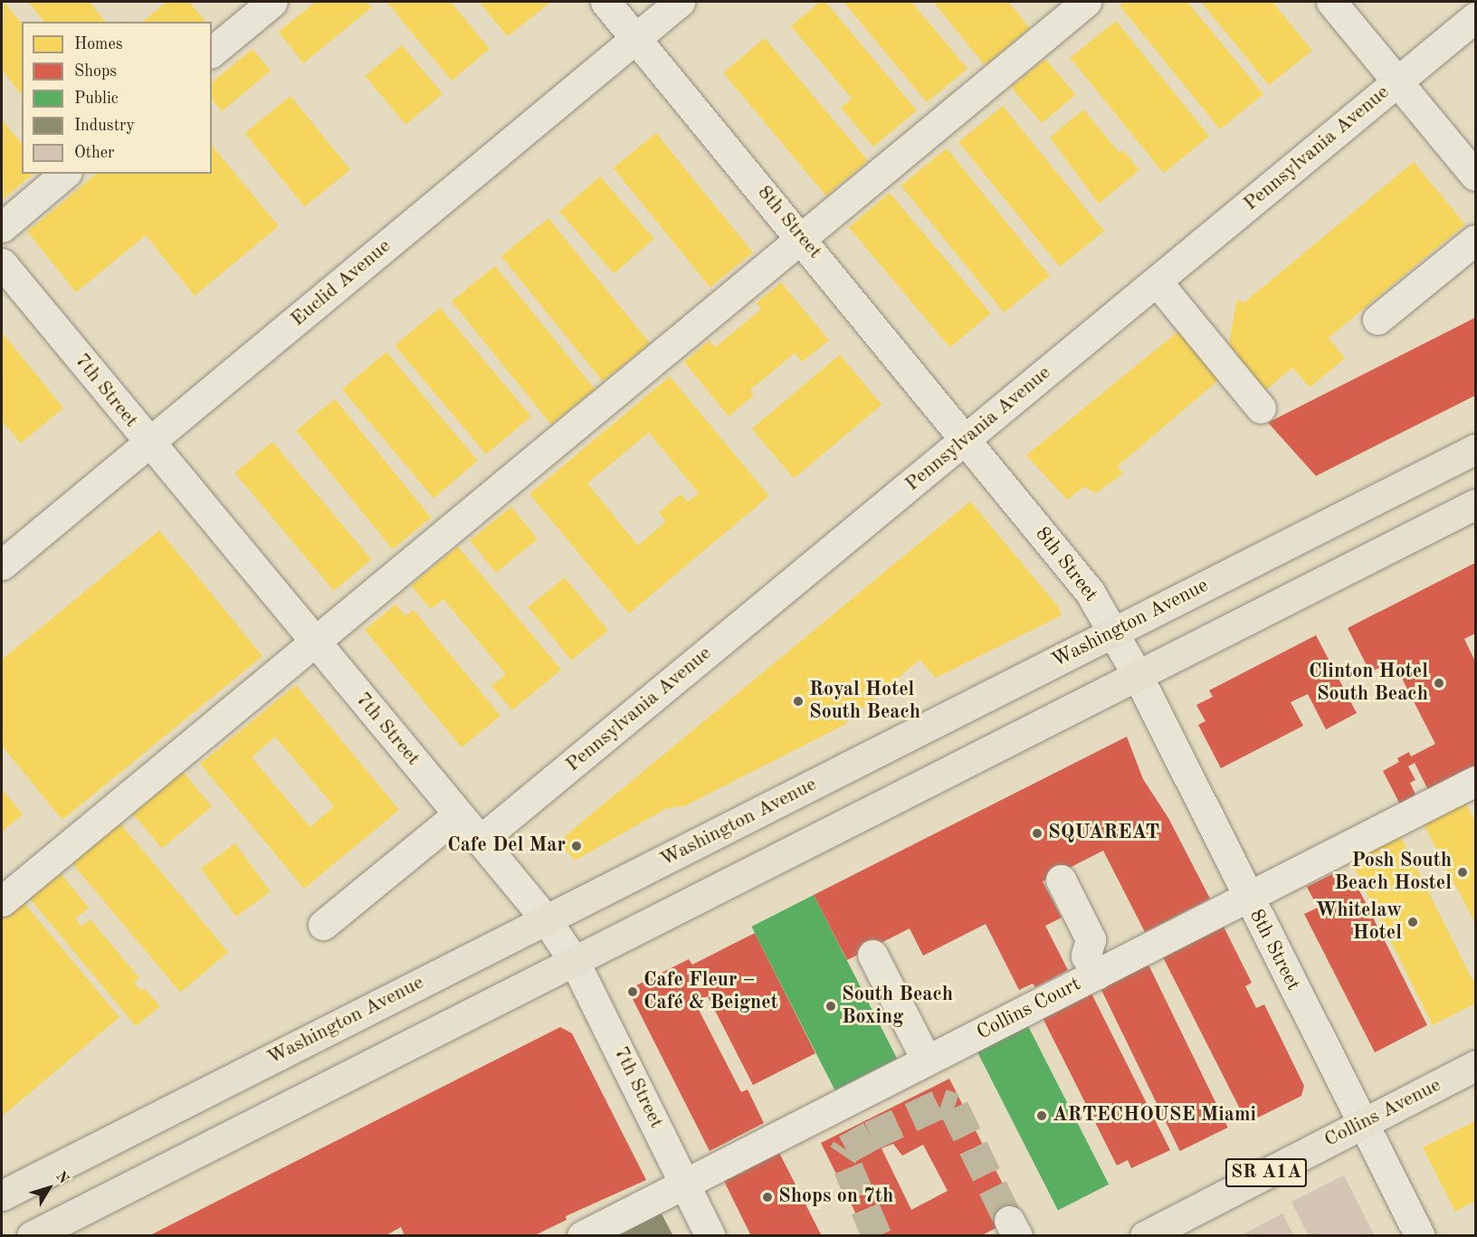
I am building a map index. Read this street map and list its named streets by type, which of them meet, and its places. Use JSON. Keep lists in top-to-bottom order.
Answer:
{
  "streets": {
    "main road": ["Washington Avenue", "Collins Avenue", "SR A1A"],
    "street": [
      "Pennsylvania Avenue",
      "8th Street",
      "Euclid Avenue",
      "7th Street",
      "Collins Court"
    ]
  },
  "crossings": [
    ["Pennsylvania Avenue", "8th Street"],
    ["Pennsylvania Avenue", "7th Street"],
    ["8th Street", "Euclid Avenue"],
    ["8th Street", "Washington Avenue"],
    ["8th Street", "Collins Court"],
    ["8th Street", "Collins Avenue"],
    ["Euclid Avenue", "7th Street"],
    ["7th Street", "Washington Avenue"],
    ["7th Street", "Collins Court"]
  ],
  "places": [
    "Clinton Hotel South Beach",
    "Royal Hotel South Beach",
    "SQUAREAT",
    "Cafe Del Mar",
    "Posh South Beach Hostel",
    "Whitelaw Hotel",
    "Cafe Fleur – Café & Beignet",
    "South Beach Boxing",
    "ARTECHOUSE Miami",
    "Shops on 7th"
  ],
  "legend": [
    "Homes",
    "Shops",
    "Public",
    "Industry",
    "Other"
  ],
  "north": "top right"
}
